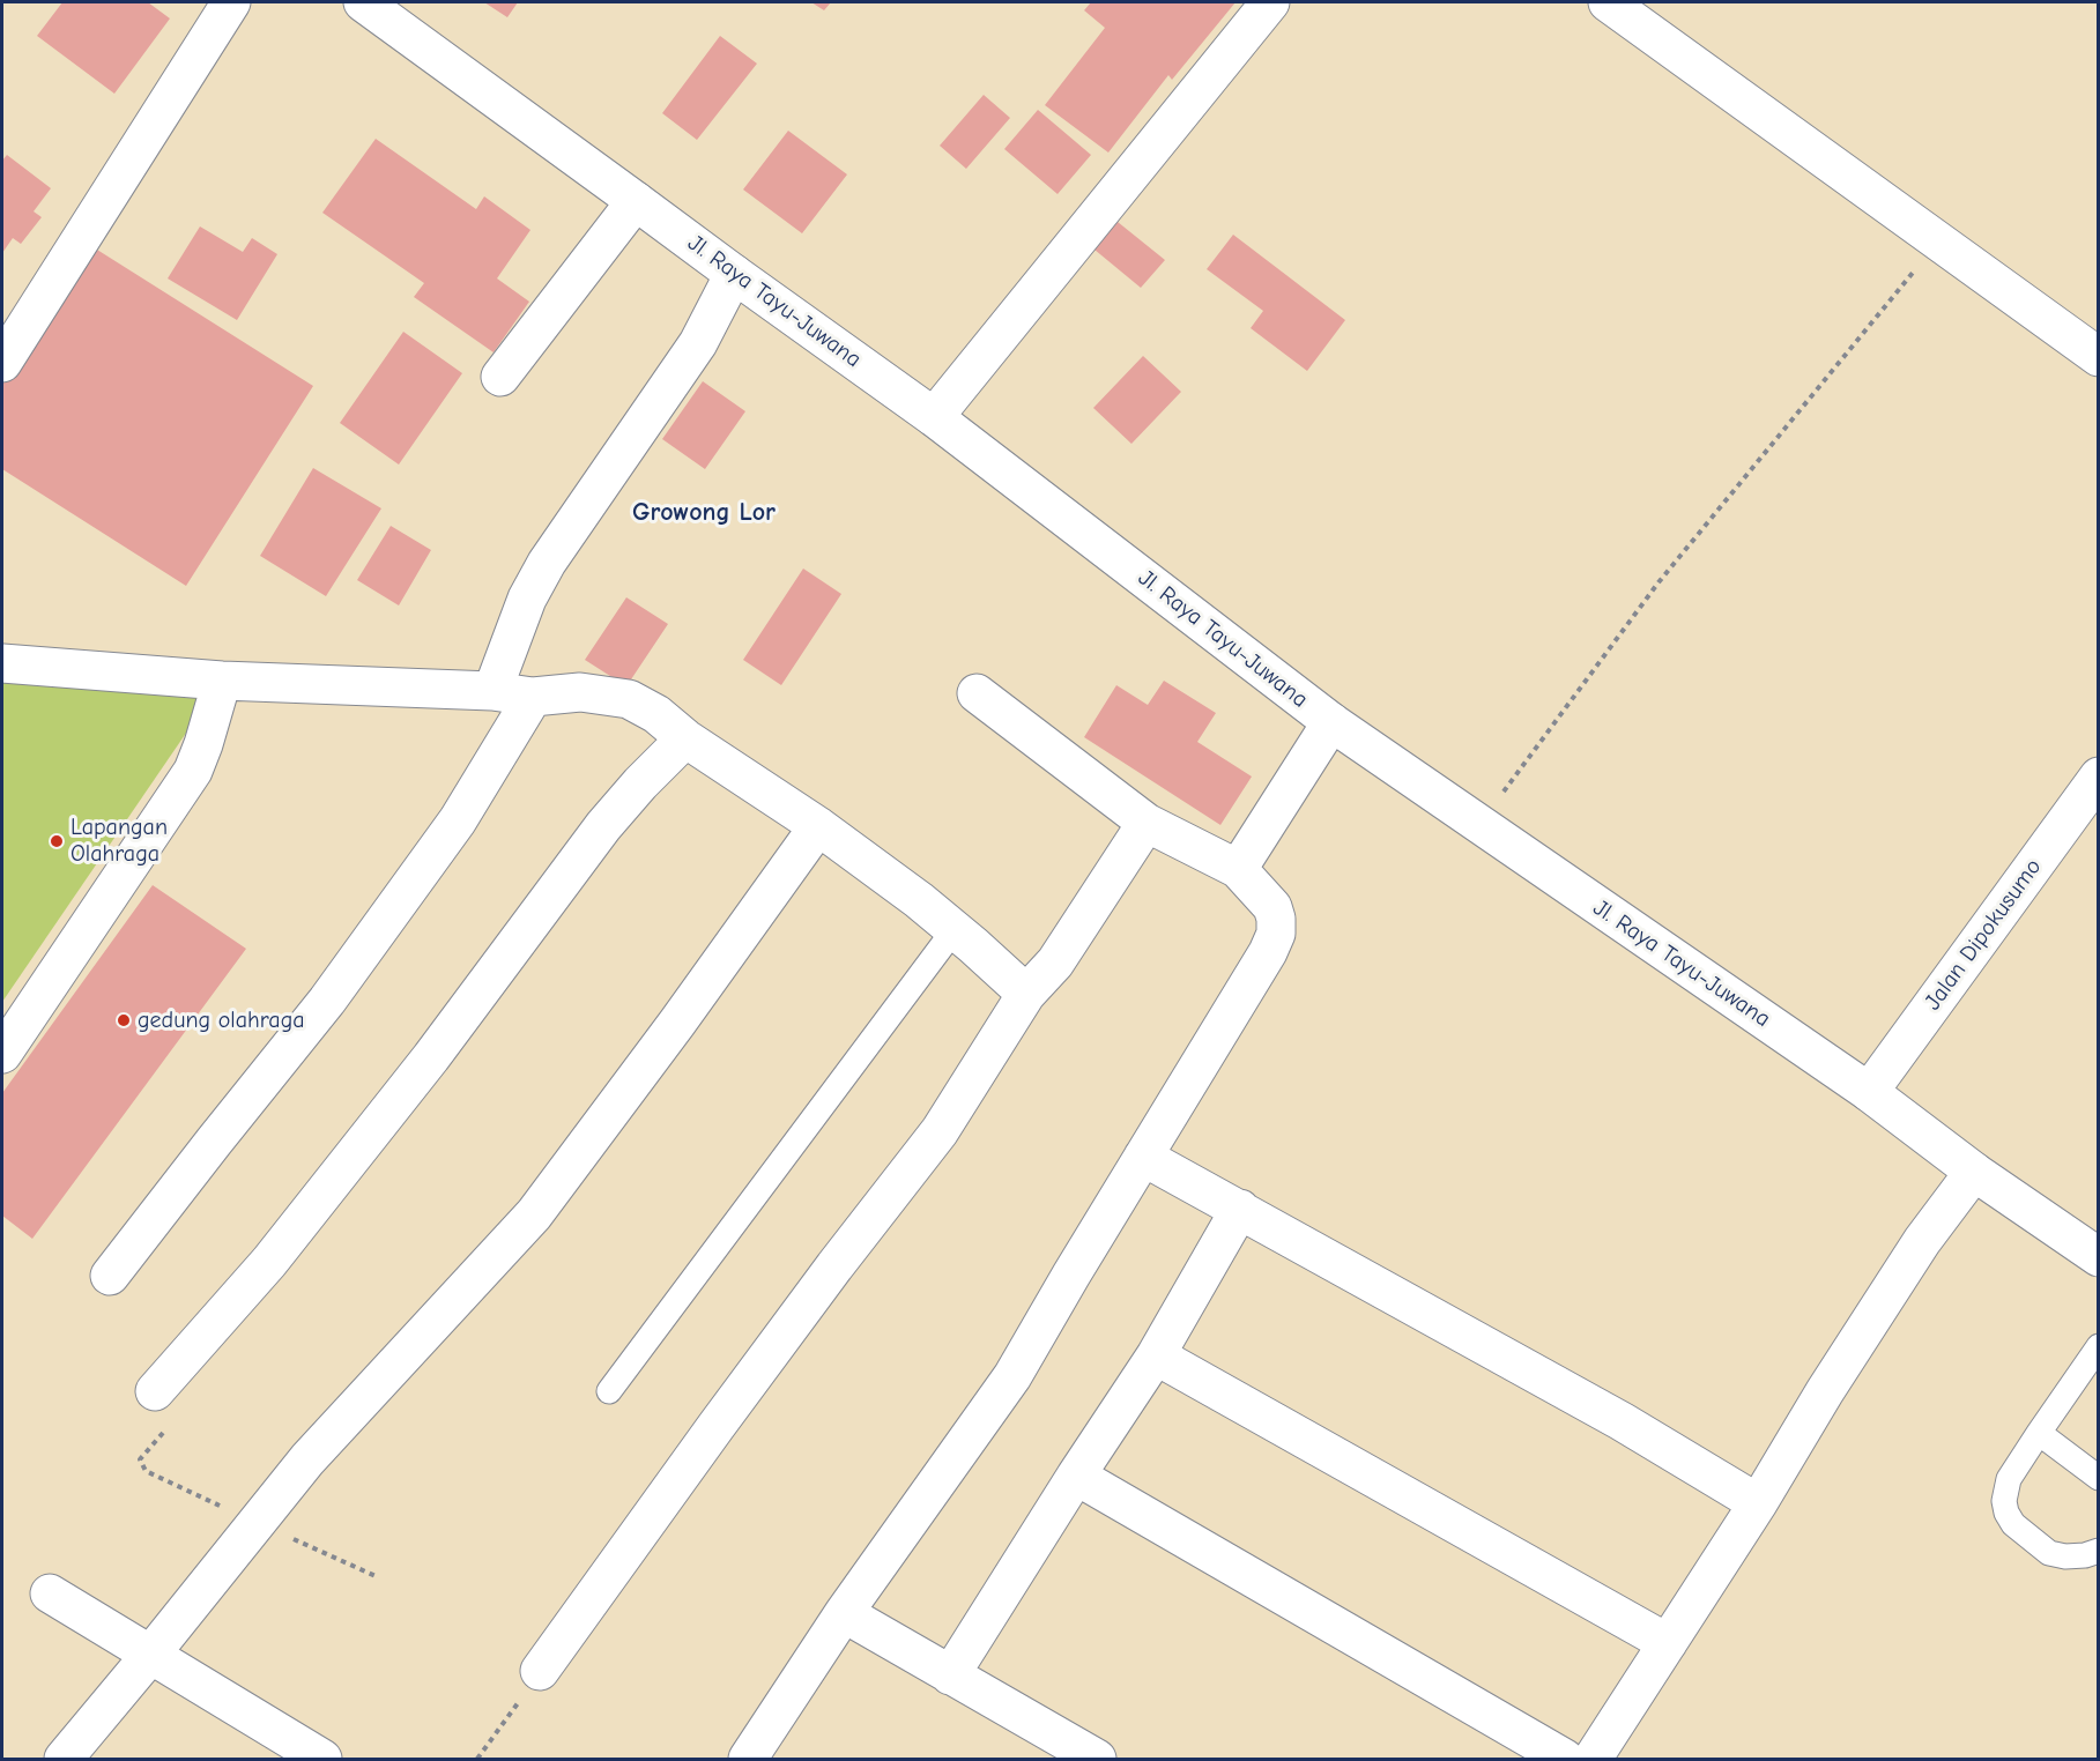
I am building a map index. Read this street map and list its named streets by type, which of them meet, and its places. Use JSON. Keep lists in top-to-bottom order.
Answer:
{
  "streets": {
    "street": ["Jl. Raya Tayu-Juwana", "Jalan Dipokusumo"]
  },
  "crossings": [
    ["Jl. Raya Tayu-Juwana", "Jalan Dipokusumo"]
  ],
  "districts": ["Growong Lor"],
  "places": ["Lapangan Olahraga", "gedung olahraga"]
}
